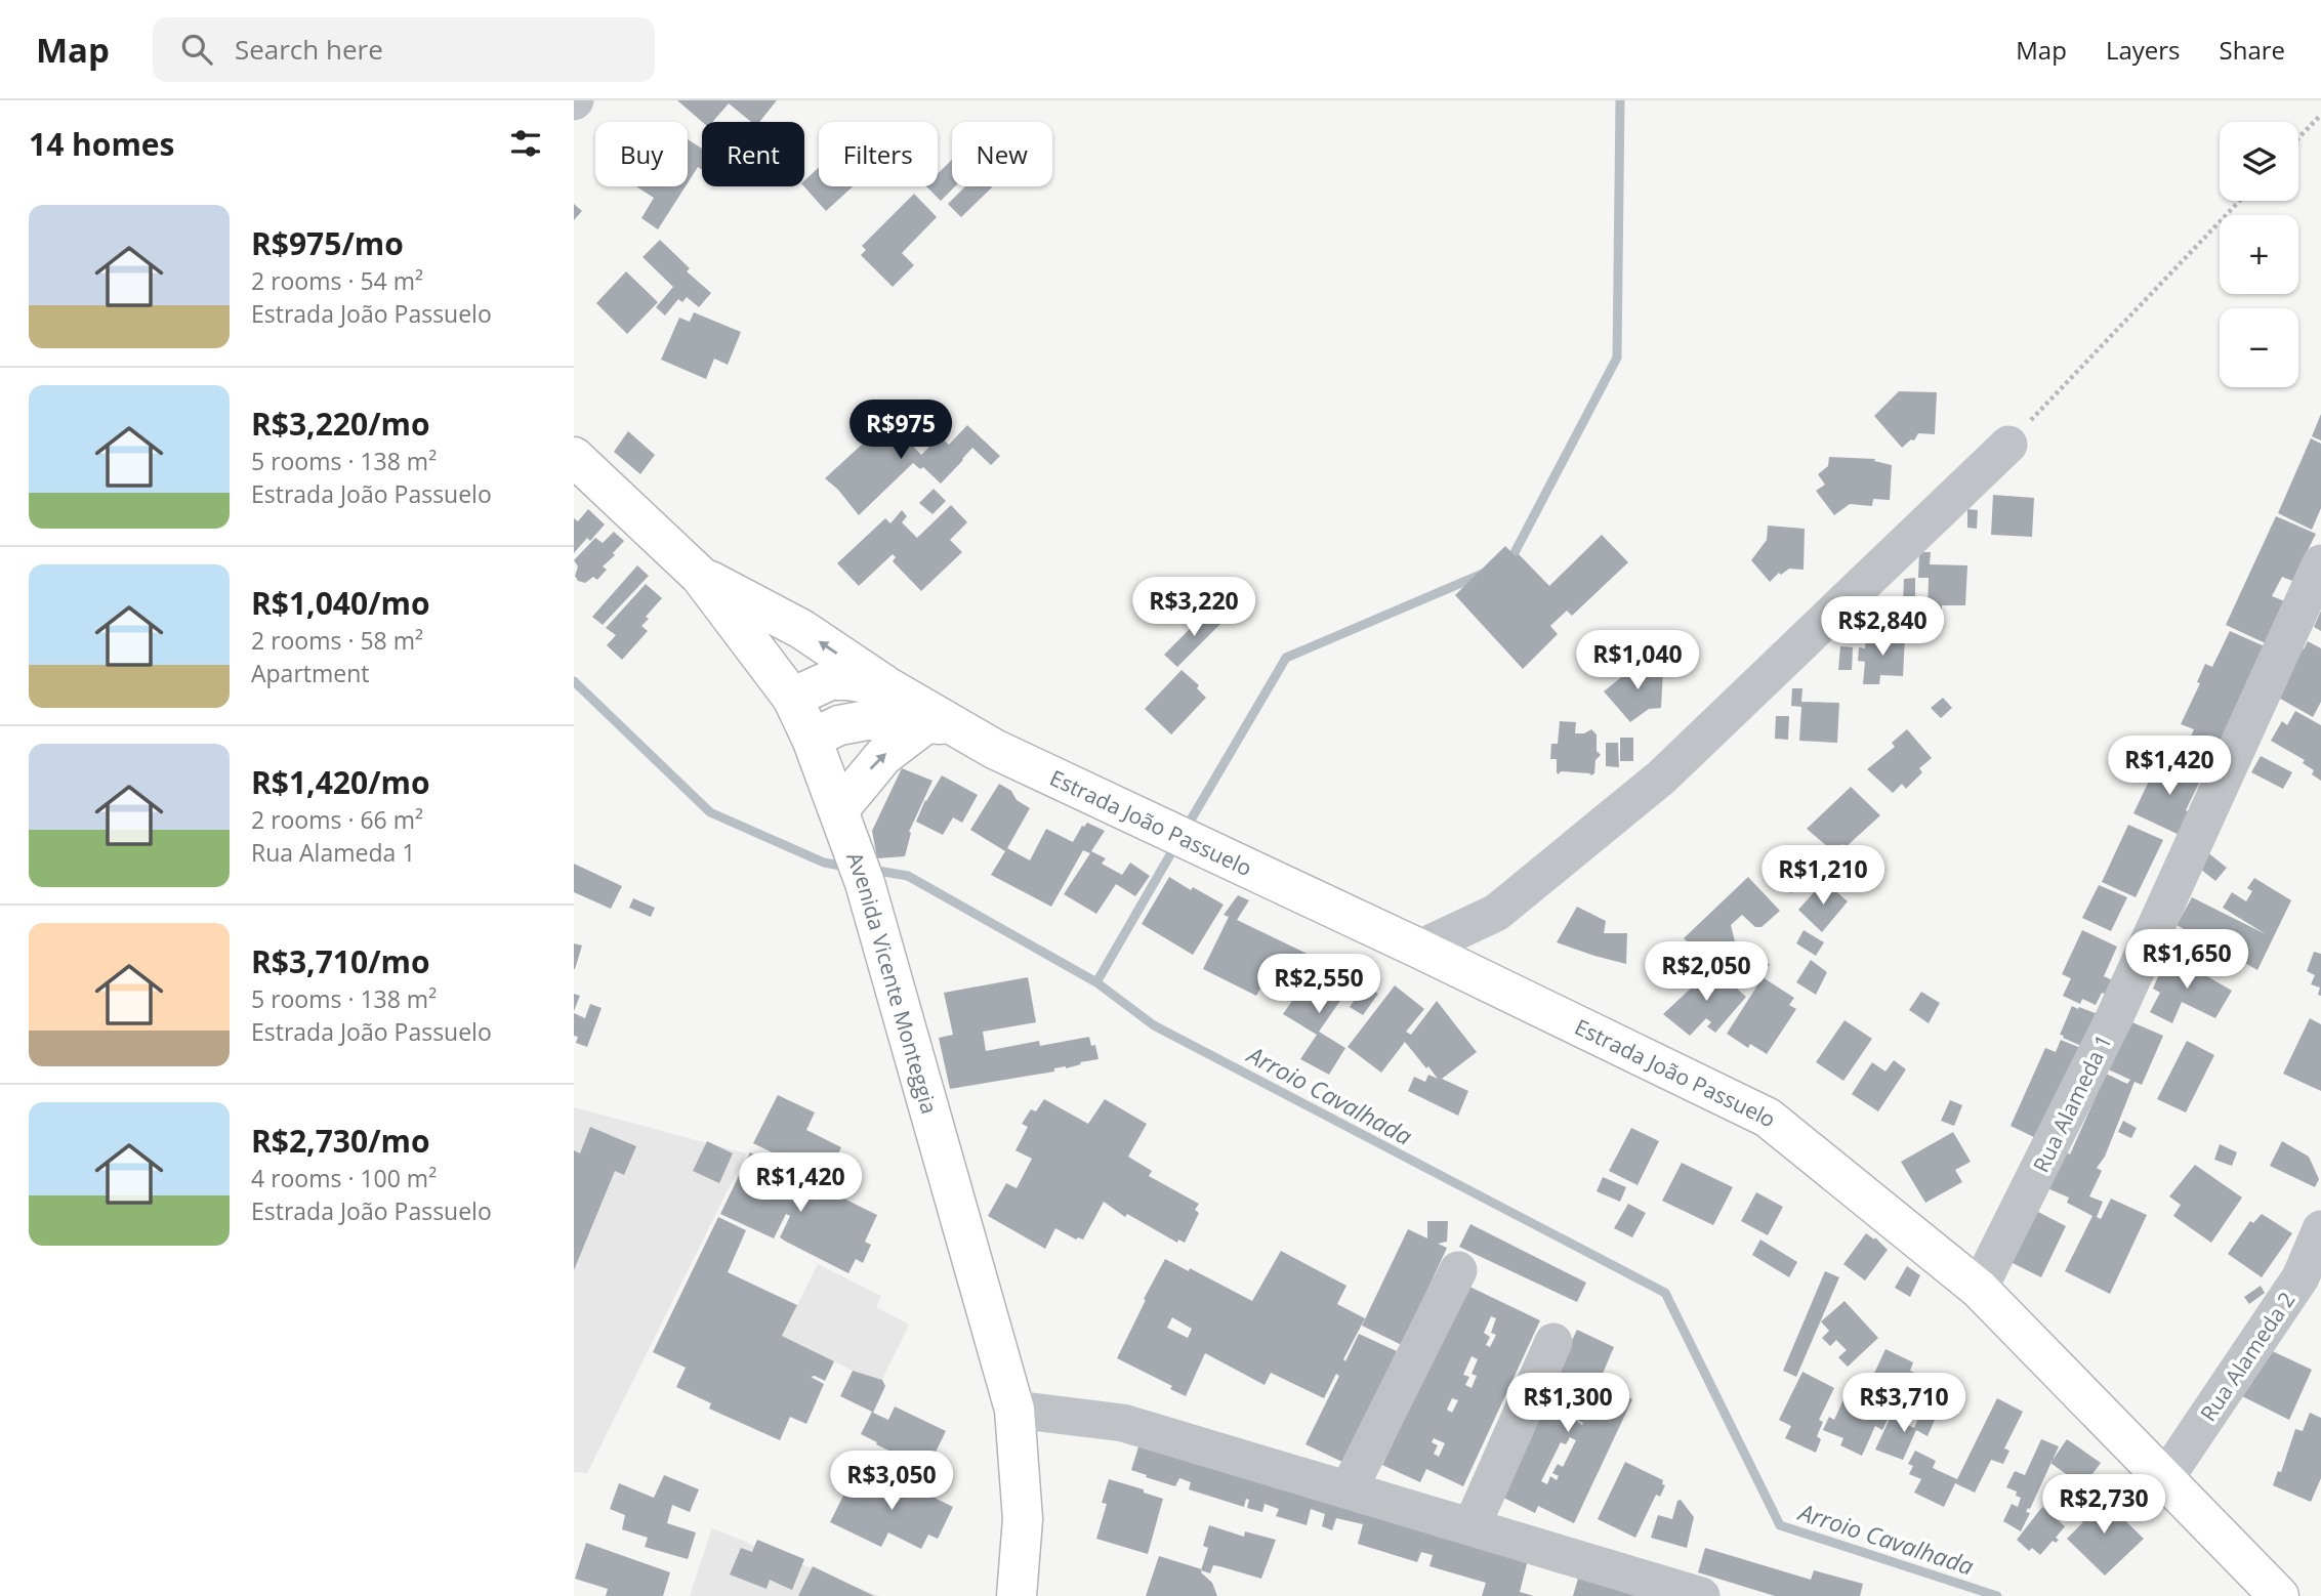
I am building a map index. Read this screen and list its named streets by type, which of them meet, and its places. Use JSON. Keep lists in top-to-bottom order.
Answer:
{
  "streets": {
    "street": [
      "Estrada João Passuelo",
      "Avenida Vicente Monteggia",
      "Rua Alameda 1",
      "Rua Alameda 2"
    ]
  },
  "crossings": [
    ["Estrada João Passuelo", "Avenida Vicente Monteggia"],
    ["Estrada João Passuelo", "Rua Alameda 1"],
    ["Estrada João Passuelo", "Rua Alameda 2"]
  ],
  "water": ["Arroio Cavalhada"],
  "page": {
    "header": "Map",
    "search": "Search here",
    "nav": ["Map", "Layers", "Share"],
    "heading": "14 homes",
    "map_buttons": ["+", "−"],
    "chip": [
      "Buy",
      "Rent",
      "Filters",
      "New"
    ],
    "list": [
      {
        "name": "R$975/mo",
        "note": "2 rooms · 54 m² · Estrada João Passuelo"
      },
      {
        "name": "R$3,220/mo",
        "note": "5 rooms · 138 m² · Estrada João Passuelo"
      },
      {
        "name": "R$1,040/mo",
        "note": "2 rooms · 58 m² · Apartment"
      },
      {
        "name": "R$1,420/mo",
        "note": "2 rooms · 66 m² · Rua Alameda 1"
      },
      {
        "name": "R$3,710/mo",
        "note": "5 rooms · 138 m² · Estrada João Passuelo"
      },
      {
        "name": "R$2,730/mo",
        "note": "4 rooms · 100 m² · Estrada João Passuelo"
      }
    ],
    "price": [
      "R$975",
      "R$3,220",
      "R$2,840",
      "R$1,040",
      "R$1,420",
      "R$1,210",
      "R$1,650",
      "R$2,050",
      "R$2,550",
      "R$1,420",
      "R$1,300",
      "R$3,710",
      "R$3,050",
      "R$2,730"
    ]
  }
}
